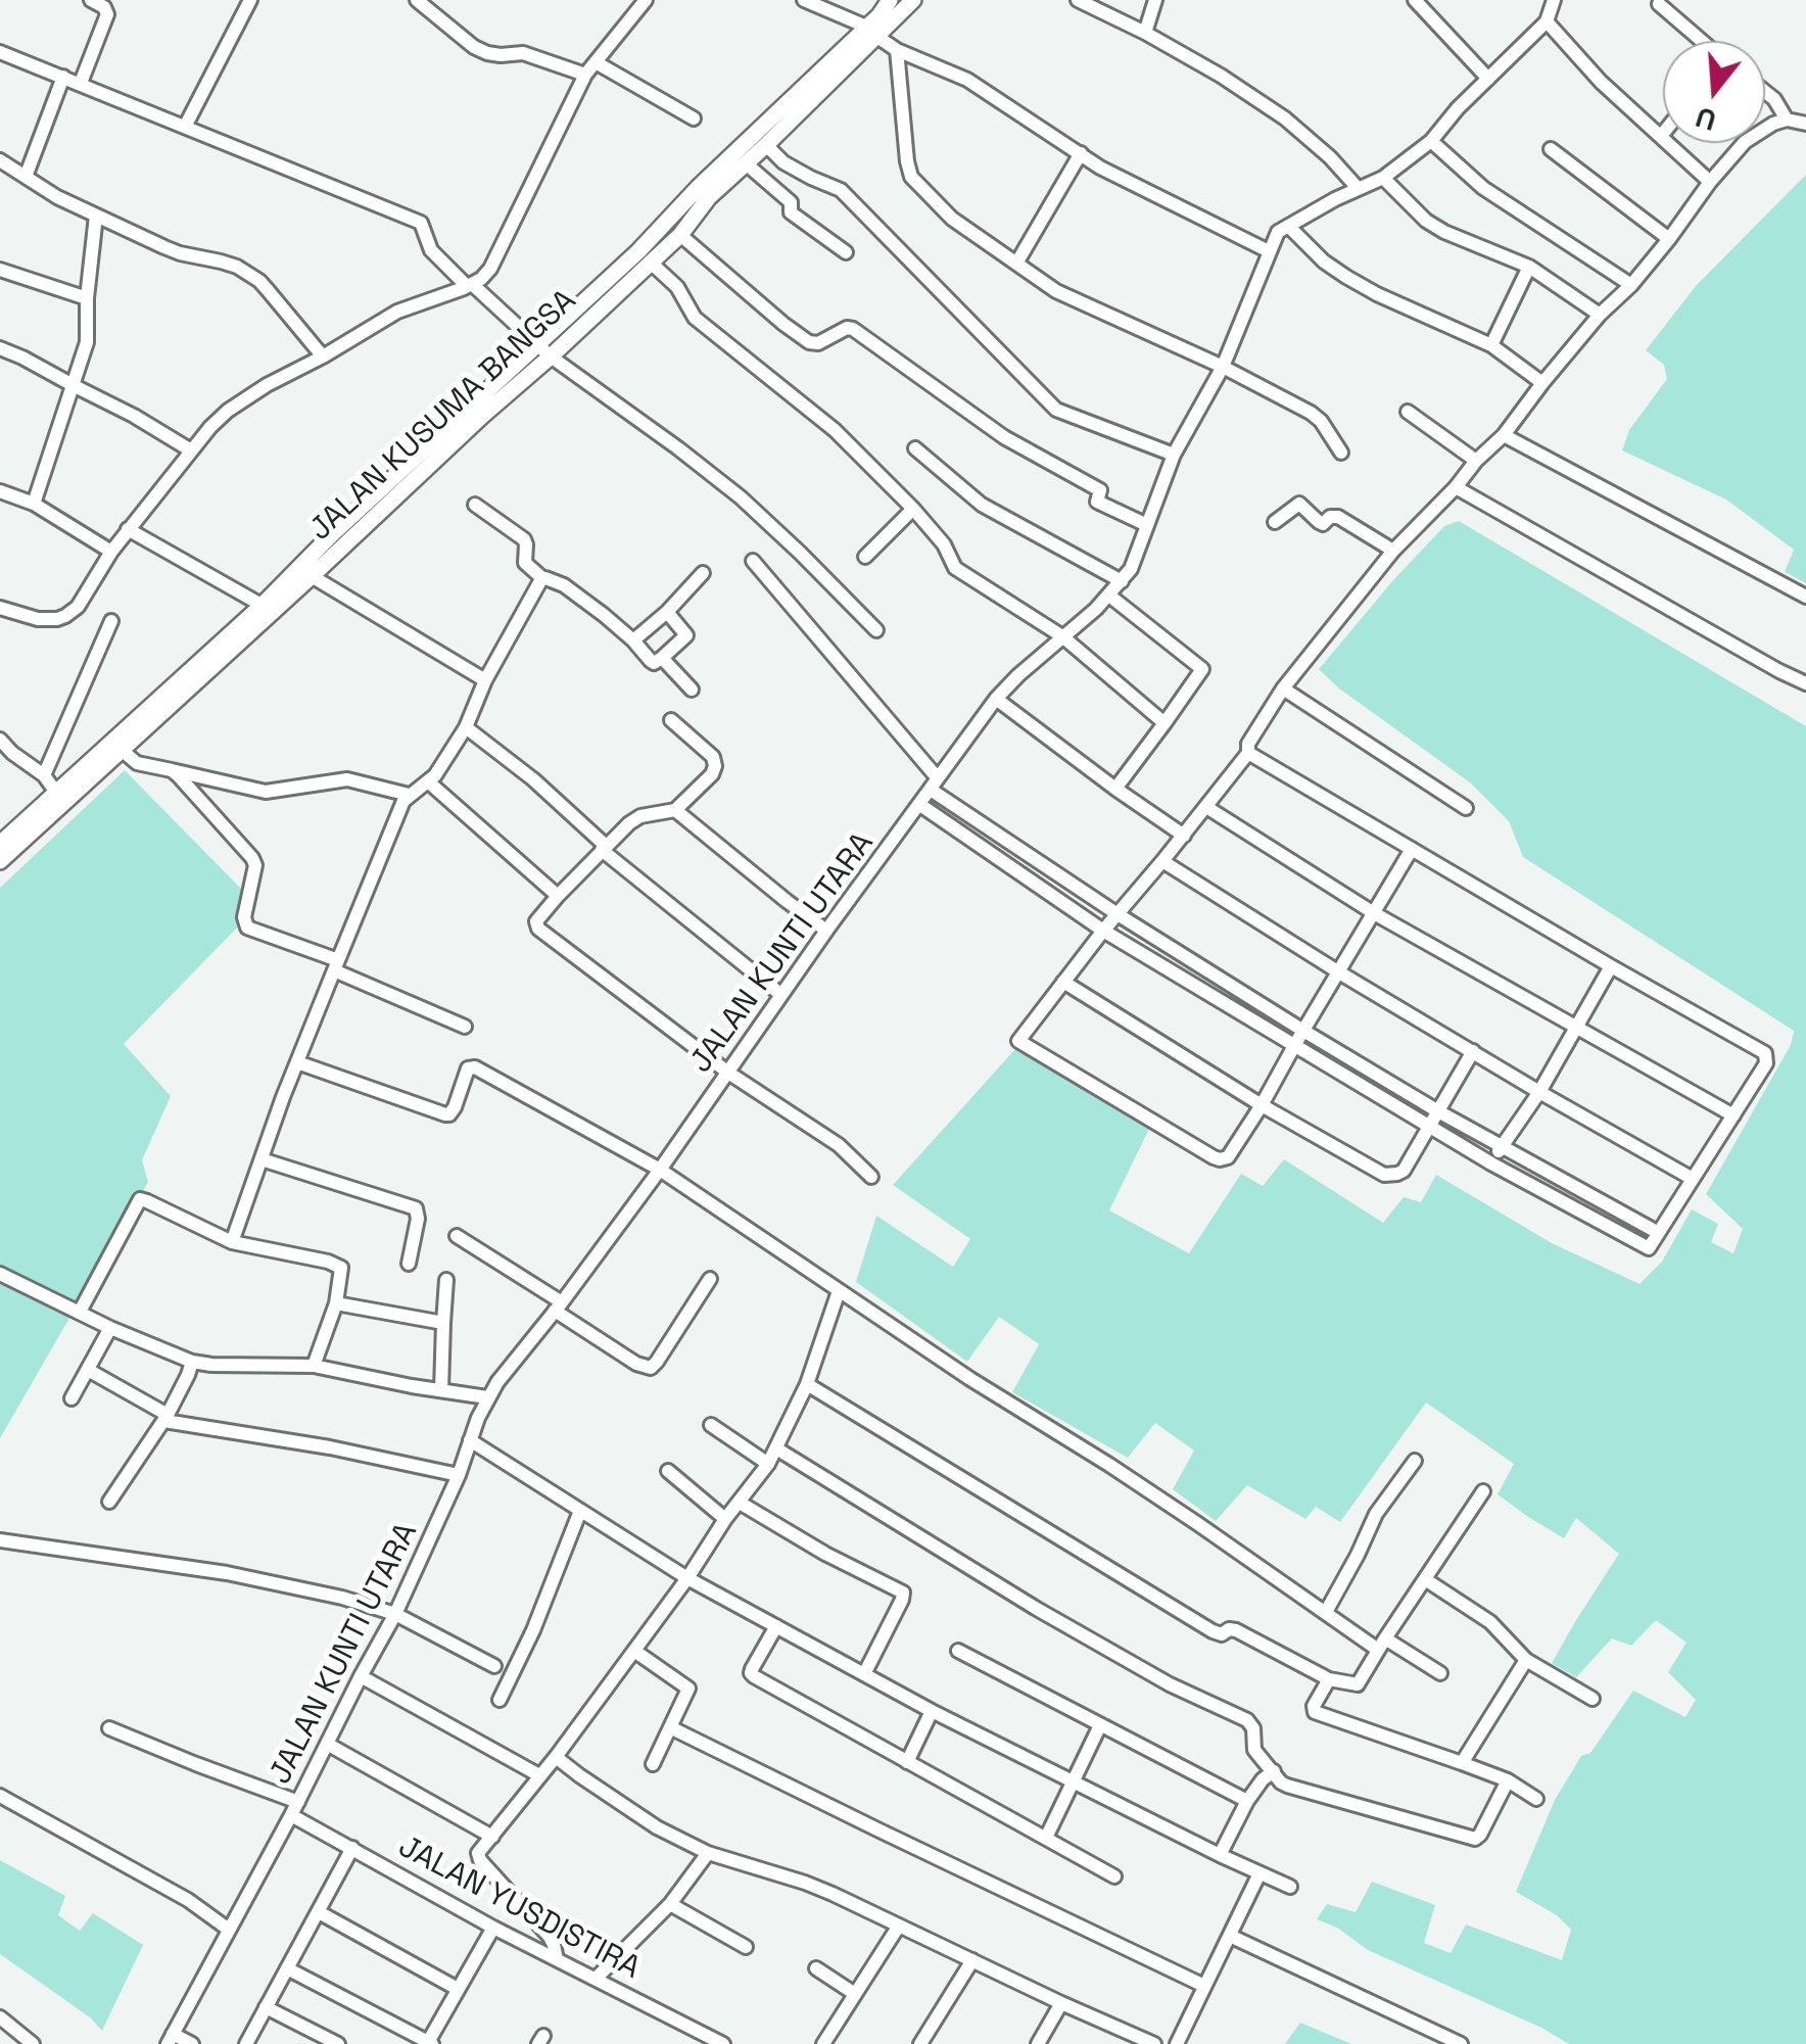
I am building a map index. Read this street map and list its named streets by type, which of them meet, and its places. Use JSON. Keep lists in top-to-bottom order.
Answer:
{
  "streets": {
    "street": ["JALAN KUSUMA BANGSA", "JALAN KUNTI UTARA", "JALAN YUSDISTIRA"]
  },
  "crossings": [
    ["JALAN KUNTI UTARA", "JALAN YUSDISTIRA"]
  ],
  "north": "bottom"
}
